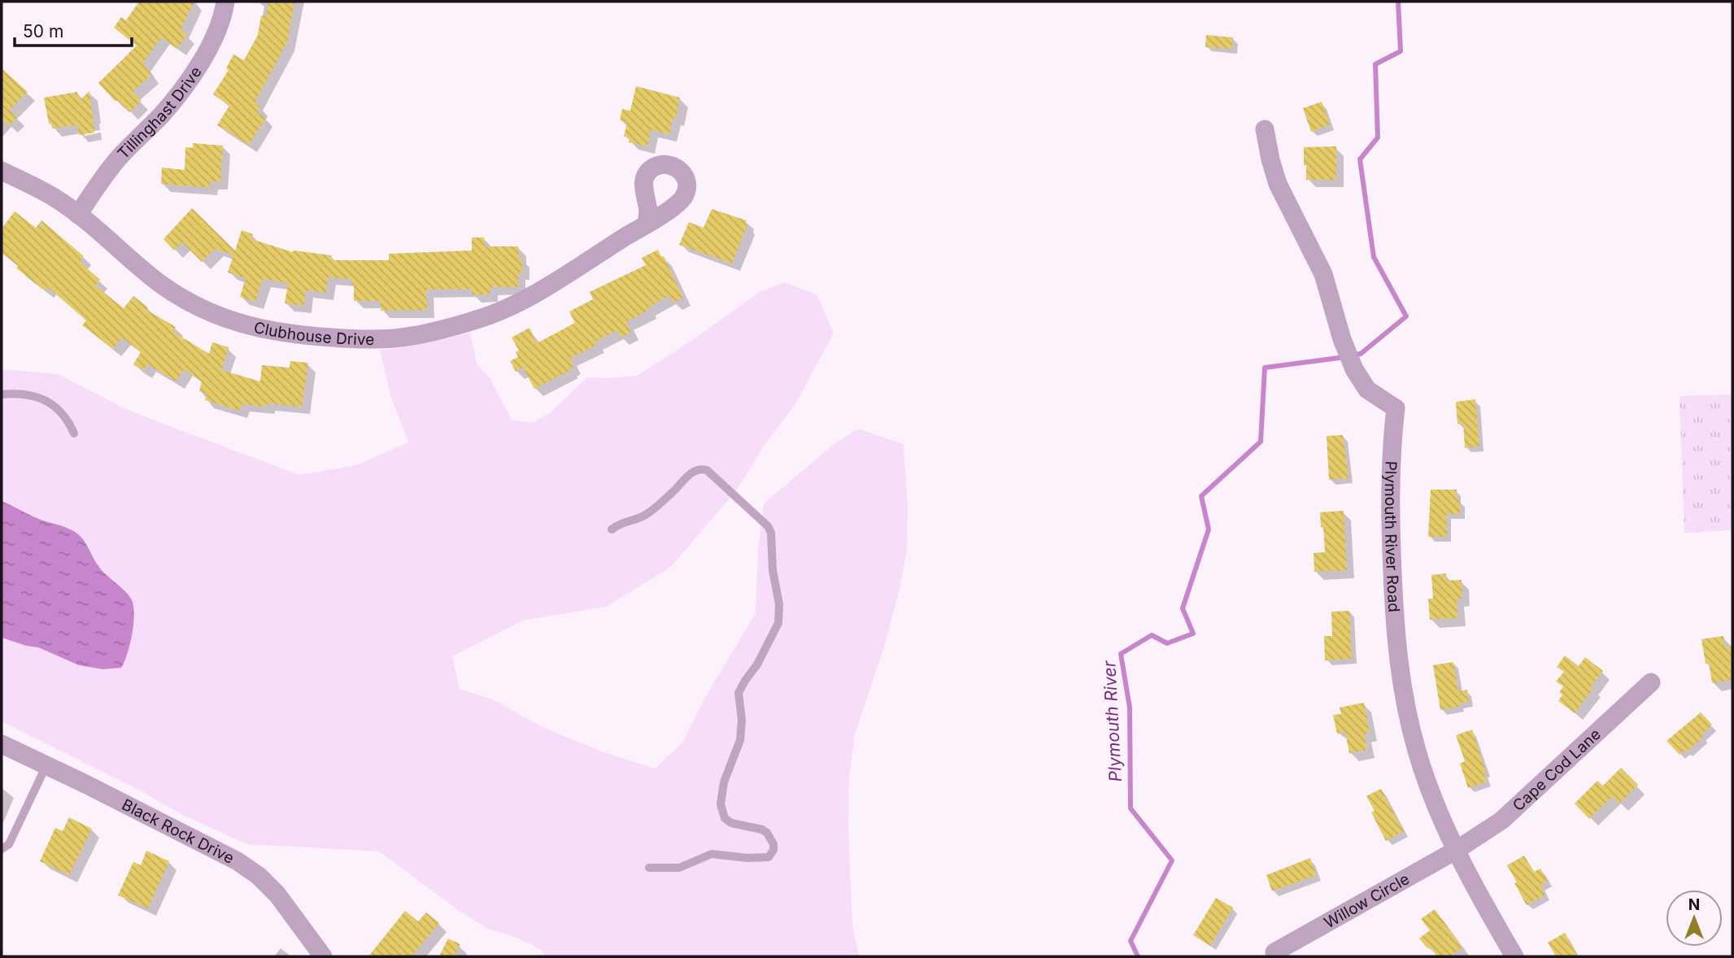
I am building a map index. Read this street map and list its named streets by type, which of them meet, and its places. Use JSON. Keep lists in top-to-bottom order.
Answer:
{
  "streets": {
    "street": [
      "Tillinghast Drive",
      "Clubhouse Drive",
      "Plymouth River Road",
      "Cape Cod Lane",
      "Black Rock Drive",
      "Willow Circle"
    ]
  },
  "crossings": [
    ["Tillinghast Drive", "Clubhouse Drive"],
    ["Plymouth River Road", "Cape Cod Lane"],
    ["Plymouth River Road", "Willow Circle"],
    ["Cape Cod Lane", "Willow Circle"]
  ],
  "water": ["Plymouth River"],
  "scale_bar": "50 m",
  "north": "top"
}
